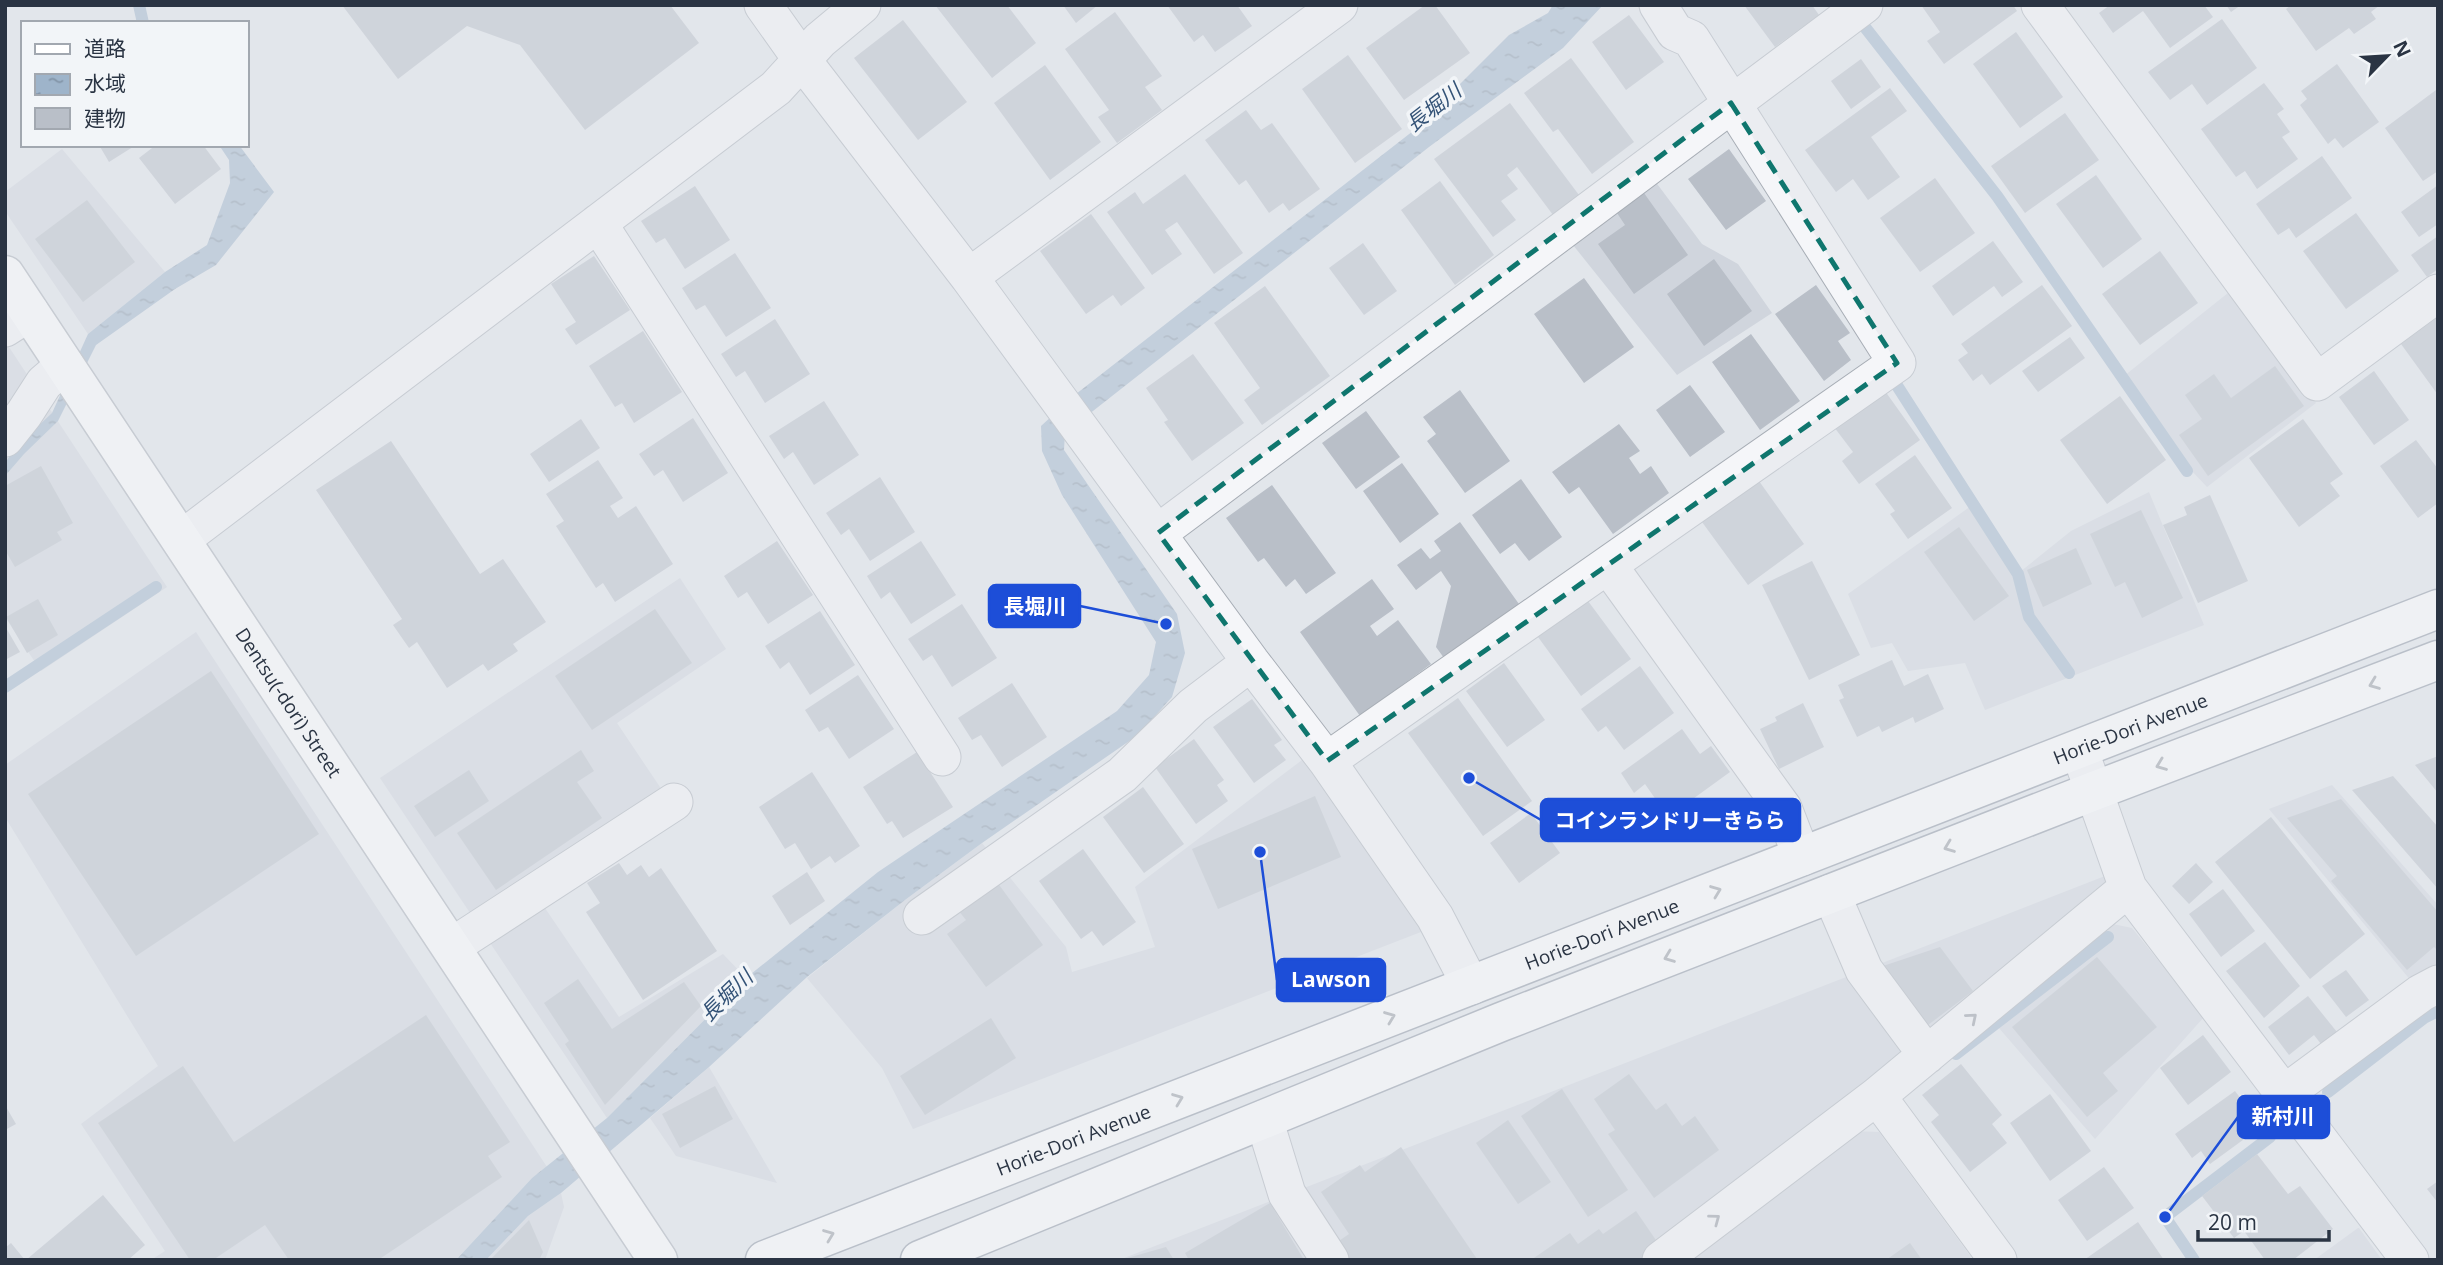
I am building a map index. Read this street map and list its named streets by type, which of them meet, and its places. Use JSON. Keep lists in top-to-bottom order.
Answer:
{
  "streets": {
    "main road": ["Dentsu(-dori) Street", "Horie-Dori Avenue"]
  },
  "water": ["長堀川"],
  "places": [
    "長堀川",
    "コインランドリーきらら",
    "Lawson",
    "新村川"
  ],
  "legend": ["道路", "水域", "建物"],
  "scale_bar": "20 m",
  "north": "top right"
}
